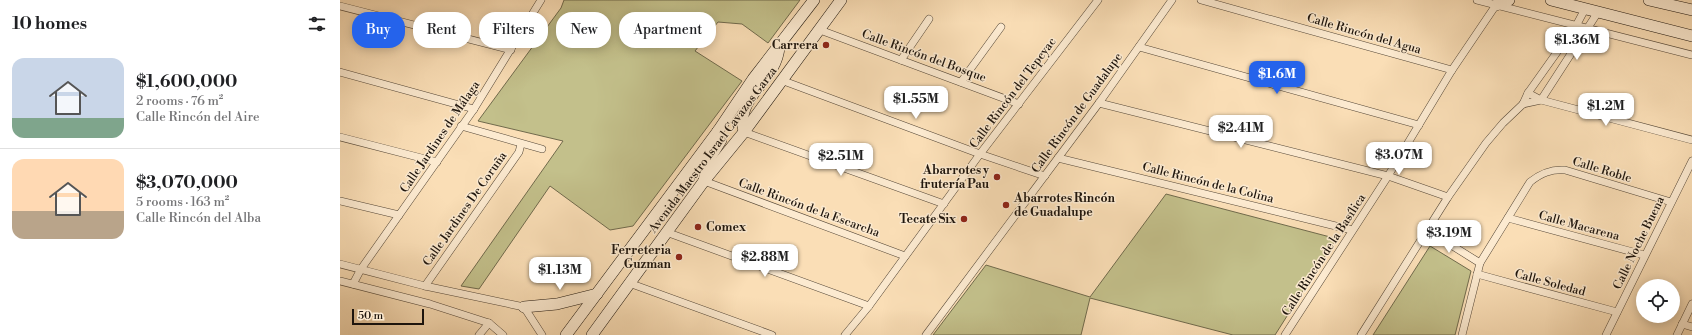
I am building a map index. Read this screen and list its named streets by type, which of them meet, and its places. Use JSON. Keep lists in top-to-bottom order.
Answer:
{
  "streets": {
    "main road": ["Avenida Maestro Israel Cavazos Garza"],
    "street": [
      "Calle Rincón del Agua",
      "Calle Rincón del Bosque",
      "Calle Rincón del Tepeyac",
      "Calle Rincón de Guadalupe",
      "Calle Jardines de Málaga",
      "Calle Roble",
      "Calle Rincón de la Colina",
      "Calle Rincón de la Escarcha",
      "Calle Jardines De Coruña",
      "Calle Macarena",
      "Calle Noche Buena",
      "Calle Rincón de la Basílica",
      "Calle Soledad"
    ]
  },
  "crossings": [
    ["Calle Rincón del Agua", "Calle Rincón de la Basílica"],
    ["Calle Rincón del Bosque", "Calle Rincón del Tepeyac"],
    ["Calle Rincón del Bosque", "Avenida Maestro Israel Cavazos Garza"],
    ["Calle Rincón del Tepeyac", "Calle Rincón de la Escarcha"],
    ["Calle Rincón de Guadalupe", "Calle Rincón de la Colina"],
    ["Avenida Maestro Israel Cavazos Garza", "Calle Rincón de la Escarcha"],
    ["Calle Roble", "Calle Macarena"],
    ["Calle Roble", "Calle Noche Buena"],
    ["Calle Roble", "Calle Soledad"],
    ["Calle Rincón de la Colina", "Calle Rincón de la Basílica"],
    ["Calle Macarena", "Calle Noche Buena"],
    ["Calle Noche Buena", "Calle Soledad"]
  ],
  "places": [
    "Carrera",
    "Abarrotes y frutería Pau",
    "Abarrotes Rincón de Guadalupe",
    "Tecate Six",
    "Comex",
    "Ferreteria Guzman"
  ],
  "scale_bar": "50 m",
  "page": {
    "heading": "10 homes",
    "chip": [
      "Buy",
      "Rent",
      "Filters",
      "New",
      "Apartment"
    ],
    "price": [
      "$1.36M",
      "$1.6M",
      "$1.55M",
      "$1.2M",
      "$2.41M",
      "$3.07M",
      "$2.51M",
      "$3.19M",
      "$2.88M",
      "$1.13M"
    ],
    "list": [
      {
        "name": "$1,600,000",
        "note": "2 rooms · 76 m² · Calle Rincón del Aire"
      },
      {
        "name": "$3,070,000",
        "note": "5 rooms · 163 m² · Calle Rincón del Alba"
      }
    ],
    "scale": "50 m"
  }
}
